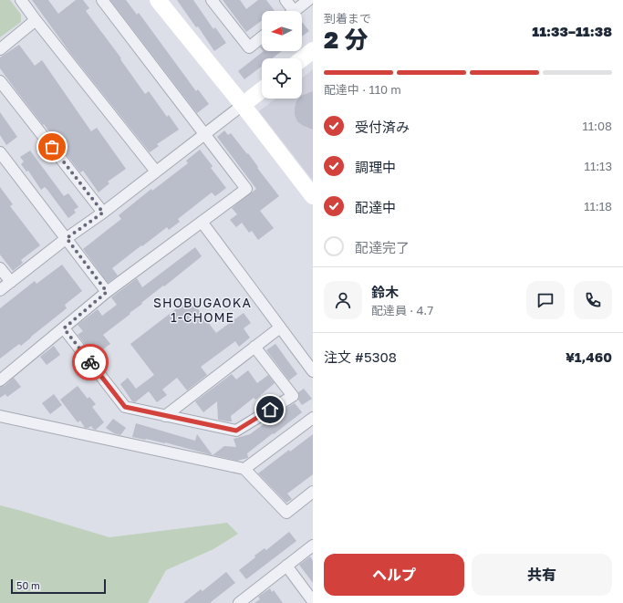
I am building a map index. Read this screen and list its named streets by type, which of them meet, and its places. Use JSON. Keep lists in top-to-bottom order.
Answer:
{
  "districts": ["SHOBUGAOKA 1-CHOME"],
  "scale_bar": "50 m",
  "north": "left",
  "page": {
    "heading": ["2 分", "到着まで", "11:33–11:38"],
    "panel": [
      "鈴木",
      "配達員 · 4.7",
      "注文 #5308",
      "¥1,460"
    ],
    "bar": "配達中 · 110 m",
    "list": [
      ["受付済み", "11:08"],
      ["調理中", "11:13"],
      ["配達中", "11:18"],
      "配達完了"
    ],
    "buttons": ["ヘルプ", "共有"],
    "scale": "50 m"
  }
}
